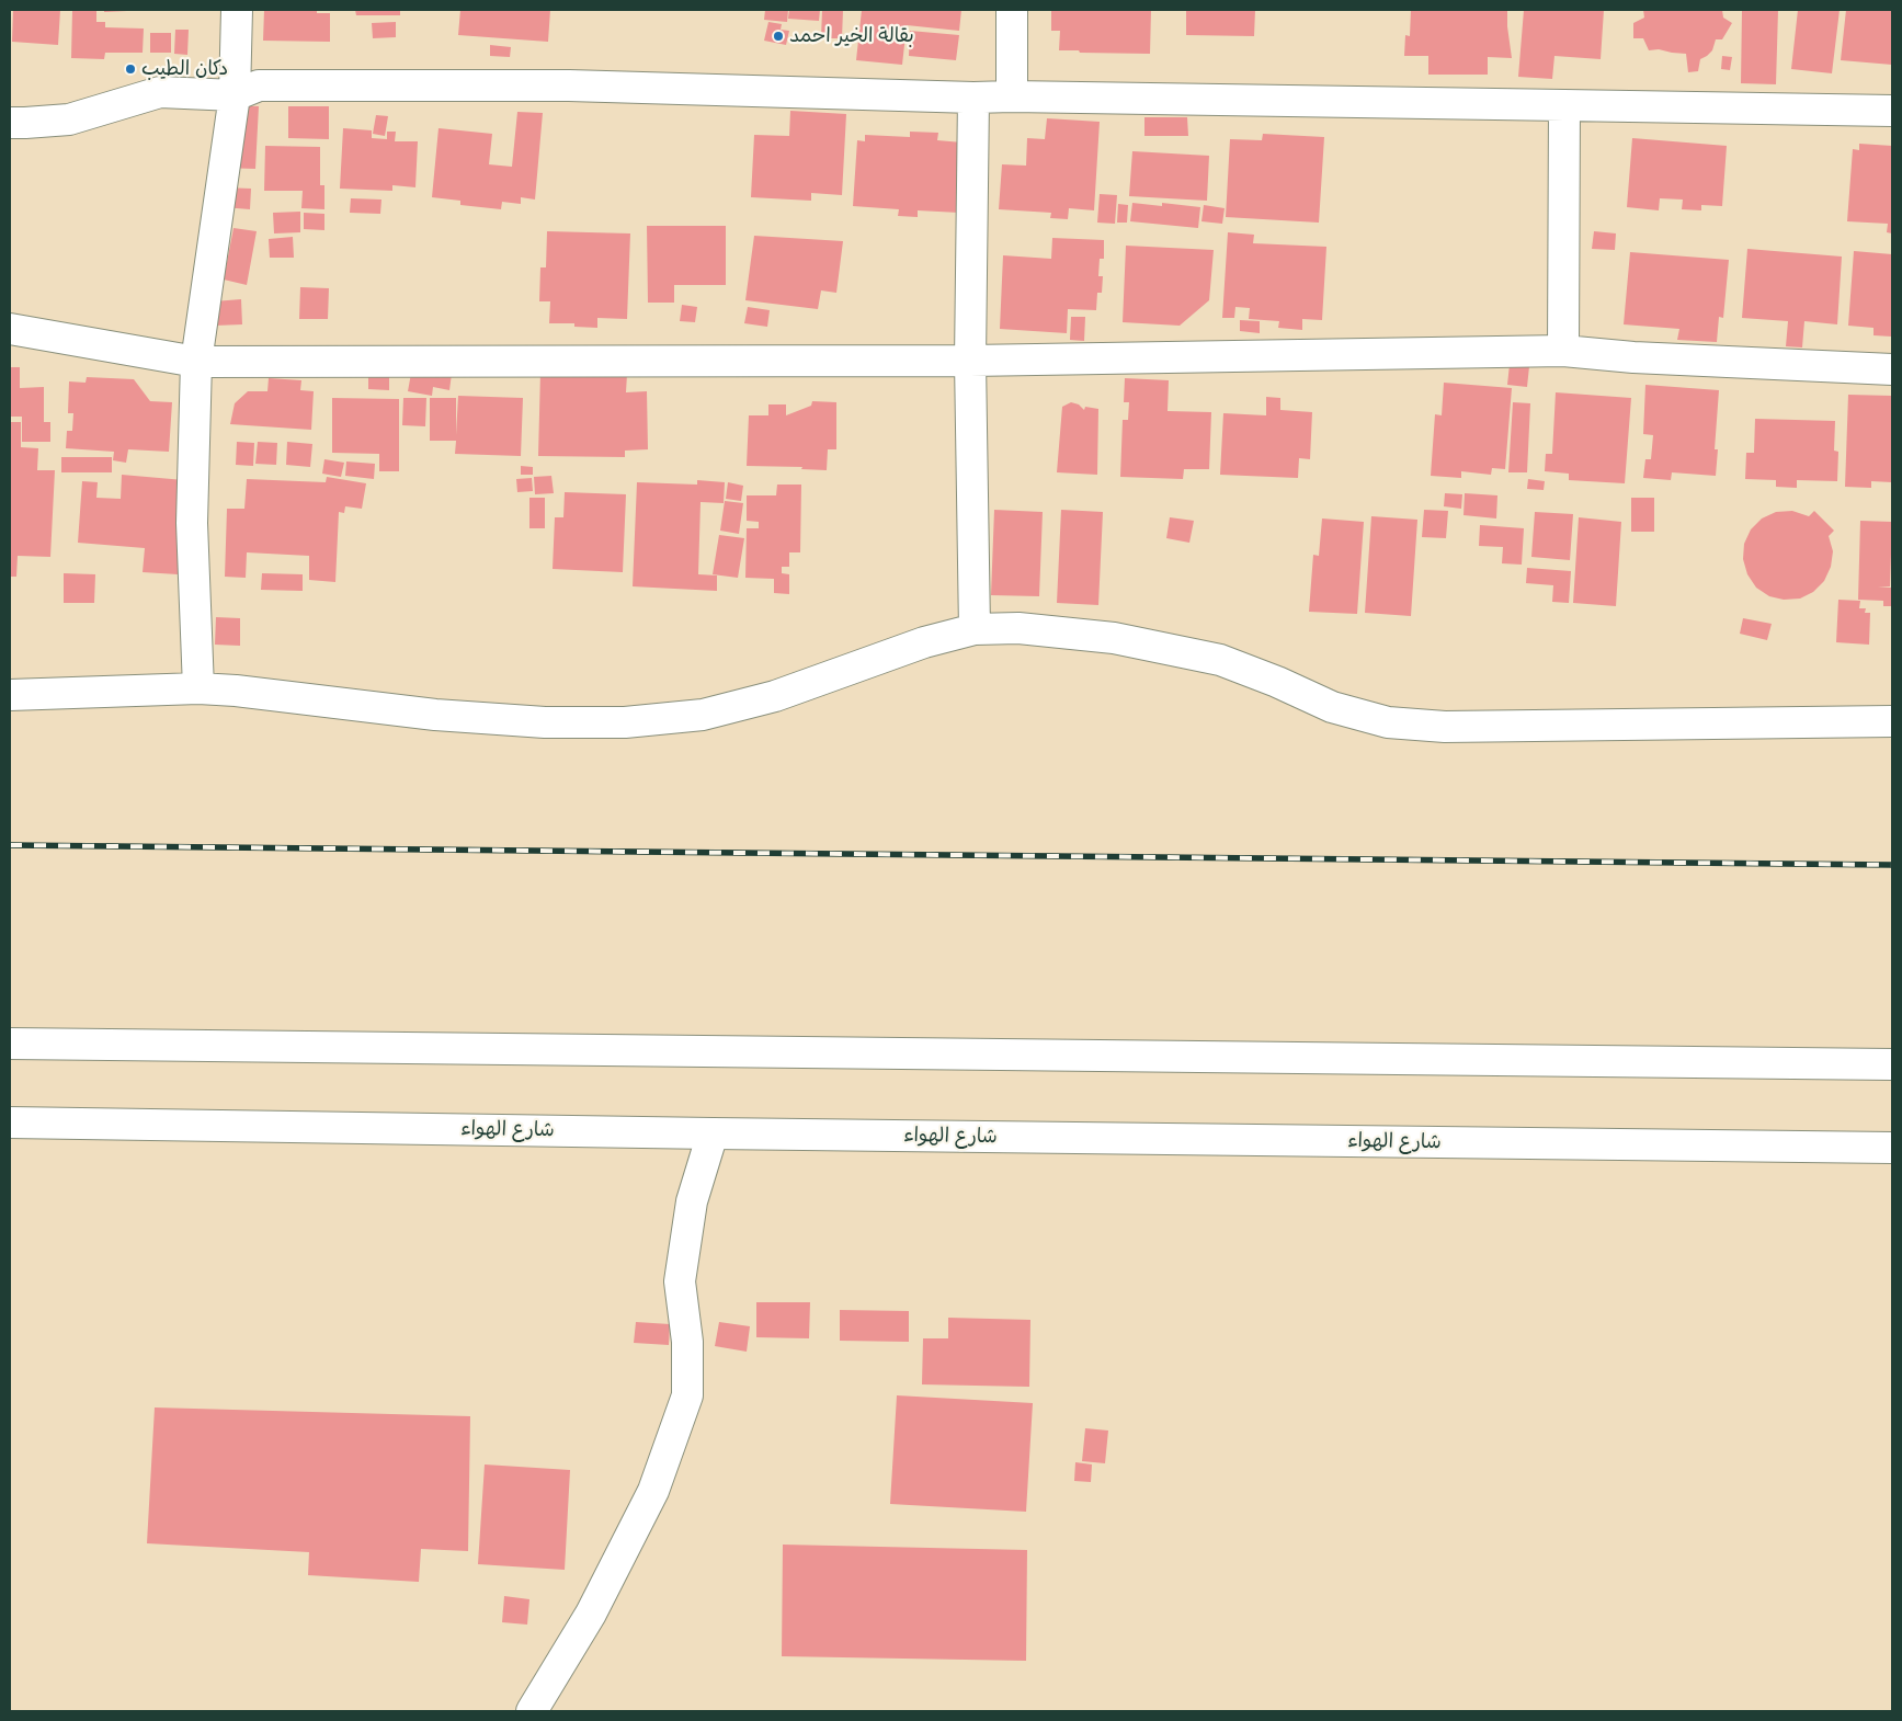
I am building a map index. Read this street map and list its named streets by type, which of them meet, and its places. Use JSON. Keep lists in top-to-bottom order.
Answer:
{
  "streets": {
    "main road": ["شارع الهواء"]
  },
  "places": ["بقالة الخير احمد", "دكان الطيب"]
}
